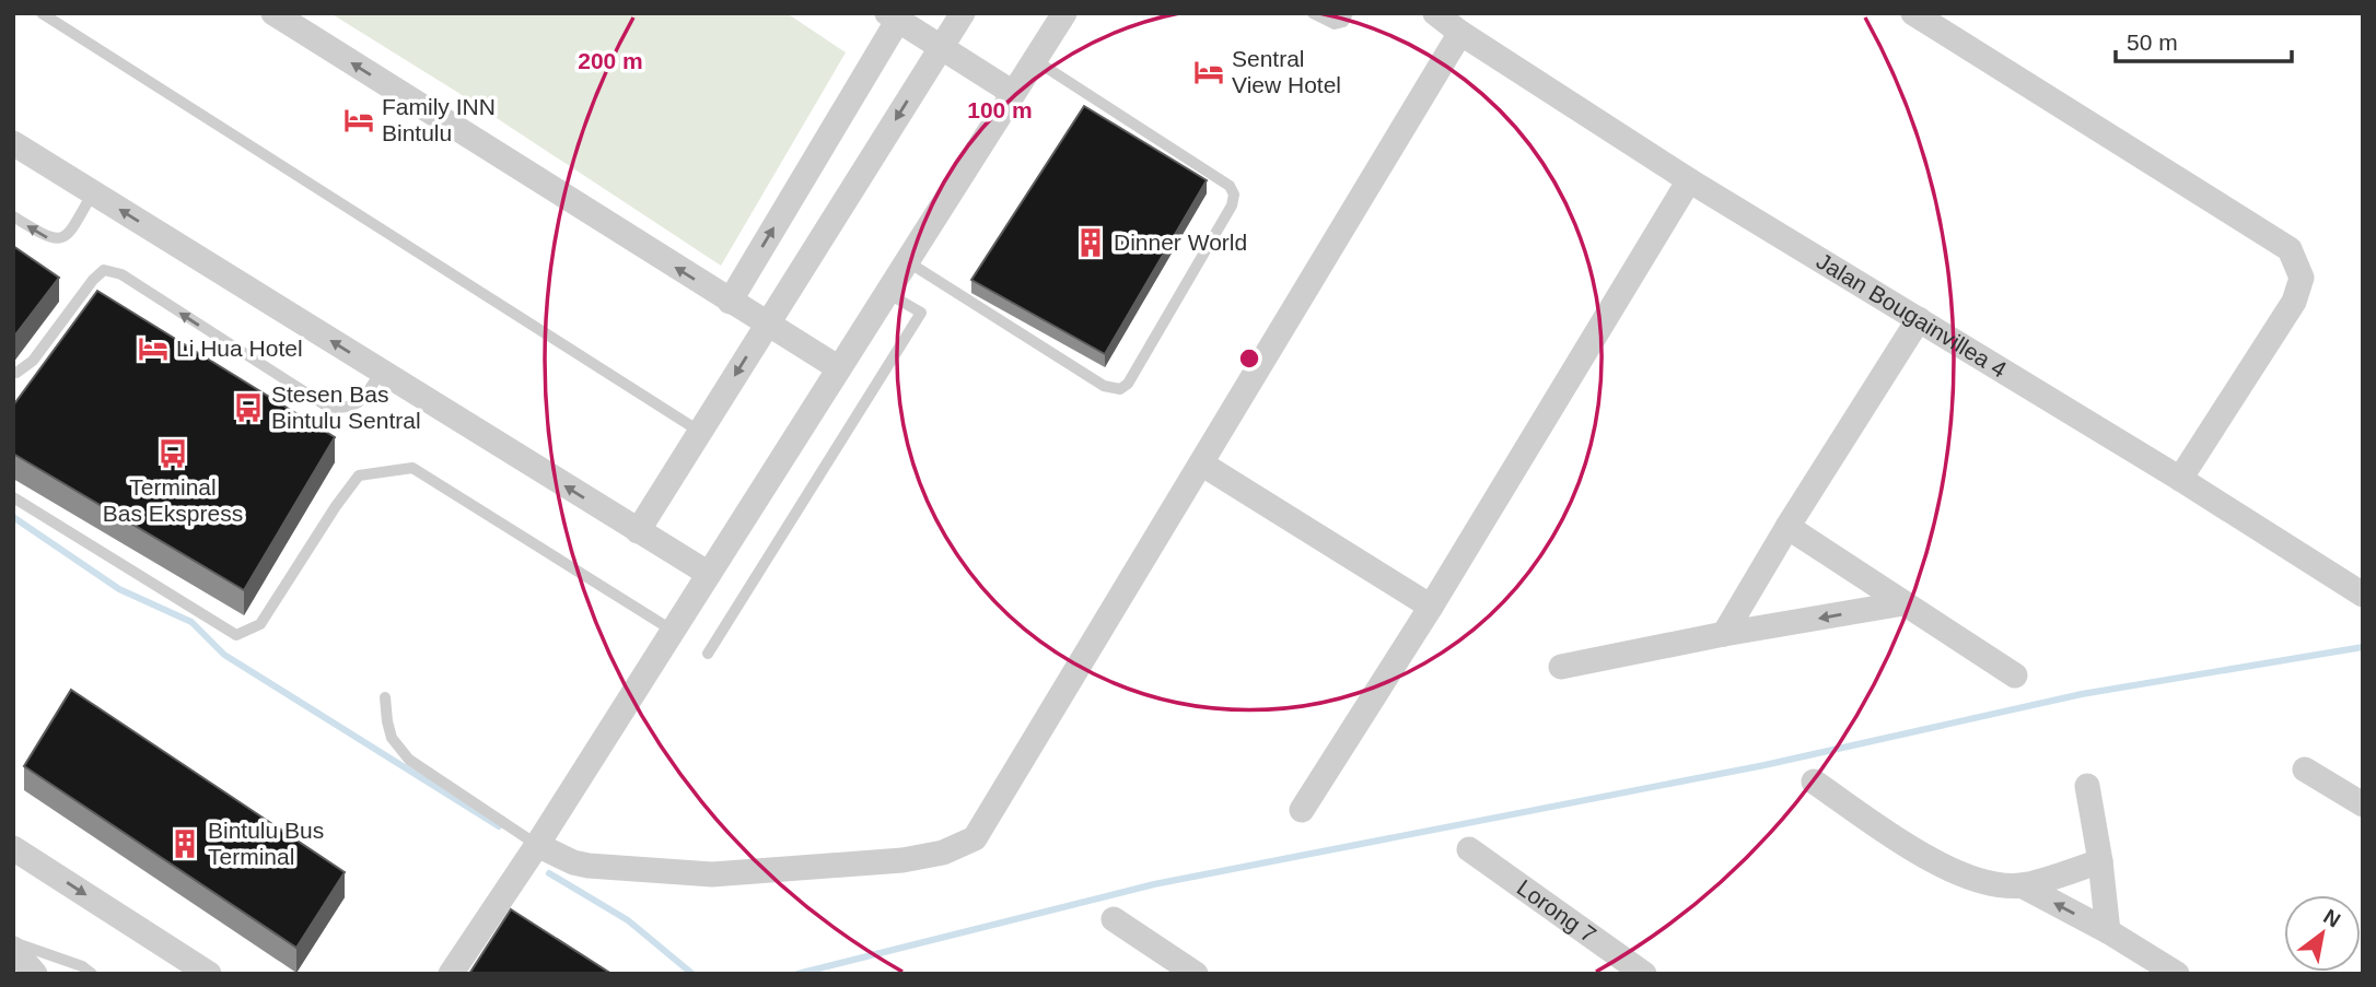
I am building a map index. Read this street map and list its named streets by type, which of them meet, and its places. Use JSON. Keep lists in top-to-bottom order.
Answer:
{
  "streets": {
    "street": ["Jalan Bougainvillea 4", "Lorong 7"]
  },
  "places": {
    "hotel": ["Sentral View Hotel", "Family INN Bintulu", "Li Hua Hotel"],
    "building": ["Dinner World", "Bintulu Bus Terminal"],
    "bus stop": ["Stesen Bas Bintulu Sentral", "Terminal Bas Ekspress"]
  },
  "scale_bar": "50 m",
  "north": "top right",
  "rings": ["200 m", "100 m"]
}
